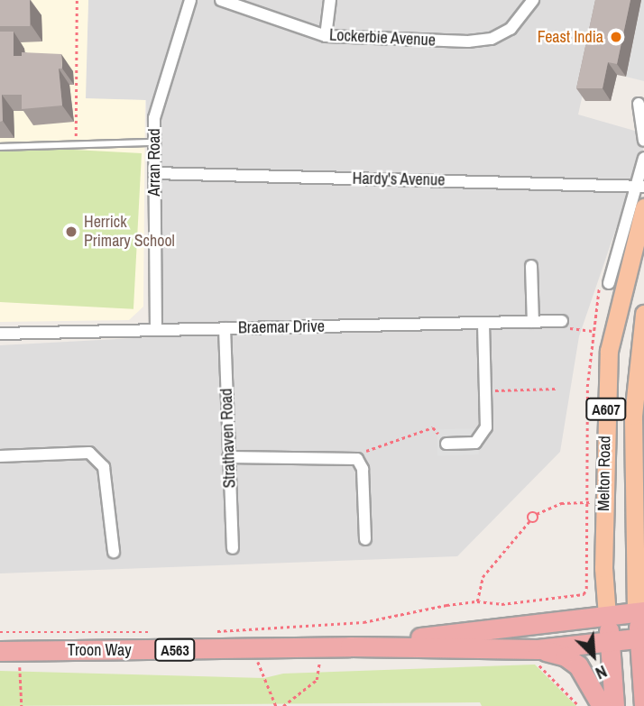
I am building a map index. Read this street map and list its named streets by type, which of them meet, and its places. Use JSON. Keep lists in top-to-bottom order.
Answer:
{
  "streets": {
    "highway": [
      "A607",
      "Melton Road",
      "Troon Way",
      "A563"
    ],
    "street": [
      "Lockerbie Avenue",
      "Arran Road",
      "Hardy's Avenue",
      "Braemar Drive",
      "Strathaven Road"
    ]
  },
  "crossings": [
    ["Arran Road", "Hardy's Avenue"],
    ["Arran Road", "Braemar Drive"],
    ["Braemar Drive", "Strathaven Road"],
    ["Melton Road", "Troon Way"]
  ],
  "places": ["Feast India", "Herrick Primary School"],
  "north": "bottom right"
}
